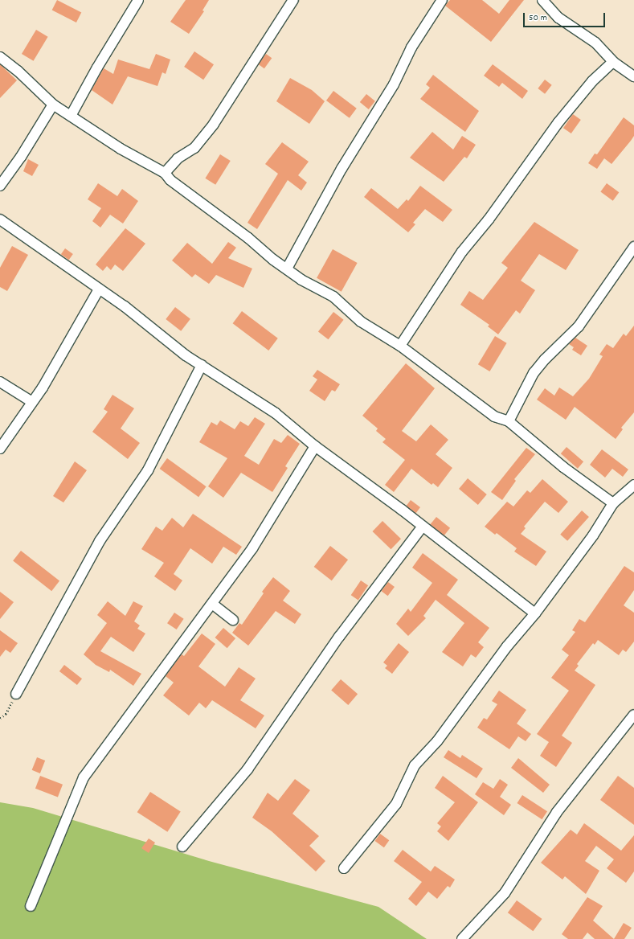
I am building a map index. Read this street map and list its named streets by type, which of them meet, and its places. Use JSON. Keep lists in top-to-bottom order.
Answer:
{
  "scale_bar": "50 m"
}
